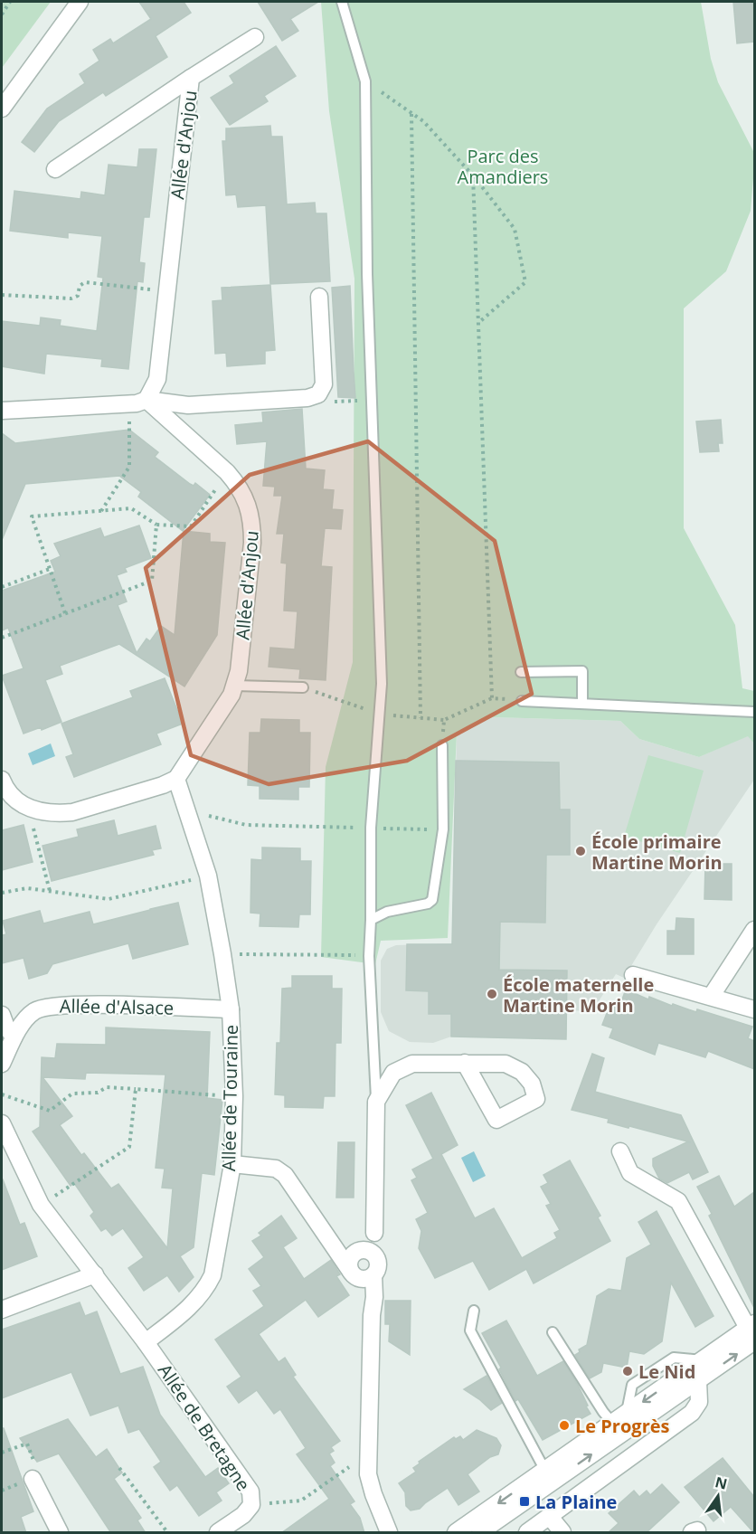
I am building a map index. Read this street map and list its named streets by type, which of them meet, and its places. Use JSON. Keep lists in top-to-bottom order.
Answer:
{
  "streets": {
    "street": [
      "Allée d'Anjou",
      "Allée d'Alsace",
      "Allée de Touraine",
      "Allée de Bretagne"
    ]
  },
  "crossings": [
    ["Allée d'Alsace", "Allée de Touraine"],
    ["Allée de Touraine", "Allée de Bretagne"]
  ],
  "parks": ["Parc des Amandiers"],
  "places": {
    "other": [
      "École primaire Martine Morin",
      "École maternelle Martine Morin",
      "Le Nid",
      "Le Progrès"
    ],
    "transit": ["La Plaine"]
  },
  "north": "top"
}
